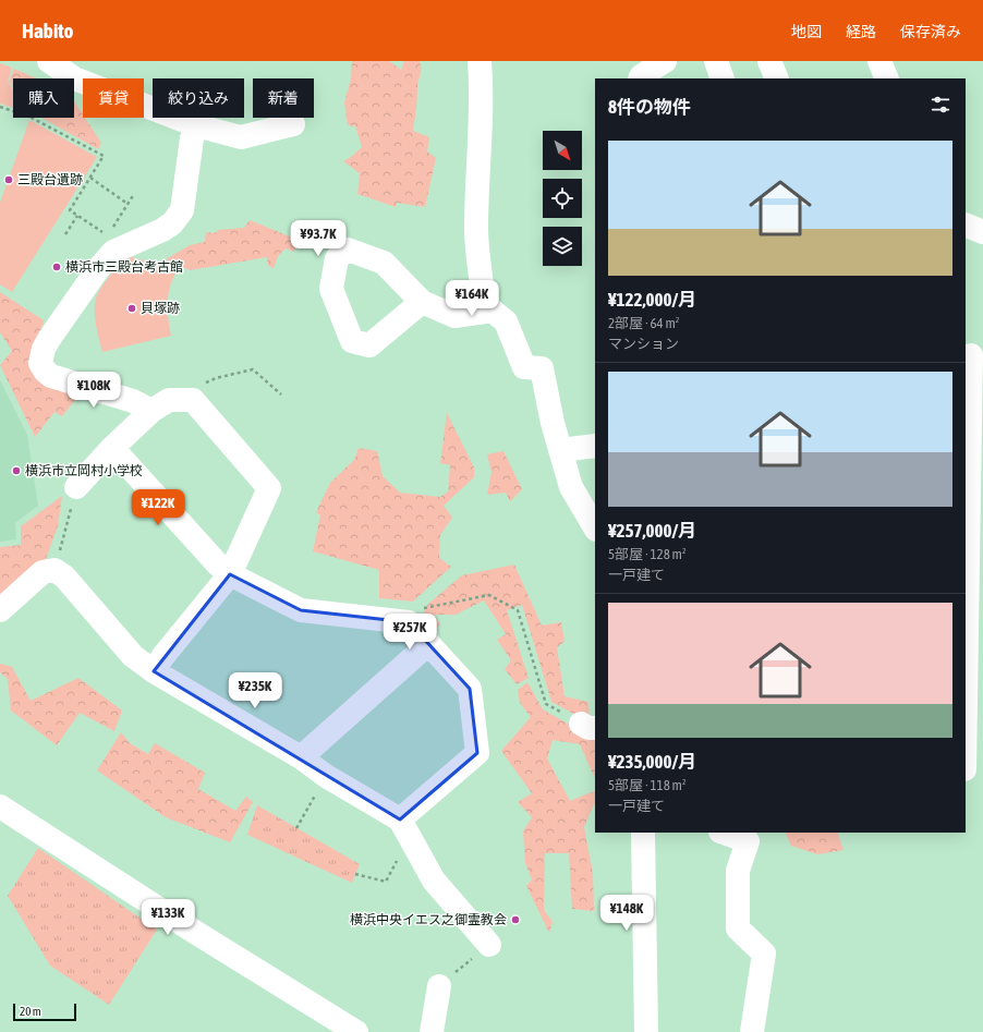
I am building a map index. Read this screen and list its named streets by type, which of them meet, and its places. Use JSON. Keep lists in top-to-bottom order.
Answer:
{
  "places": [
    "三殿台遺跡",
    "横浜市三殿台考古館",
    "貝塚跡",
    "横浜市立岡村小学校",
    "横浜中央イエス之御霊教会"
  ],
  "scale_bar": "20 m",
  "north": "bottom right",
  "page": {
    "header": "Habito",
    "nav": ["地図", "経路", "保存済み"],
    "chip": [
      "購入",
      "賃貸",
      "絞り込み",
      "新着"
    ],
    "heading": "8件の物件",
    "list": [
      {
        "name": "¥122,000/月",
        "note": "2部屋 · 64 m² · マンション"
      },
      {
        "name": "¥257,000/月",
        "note": "5部屋 · 128 m² · 一戸建て"
      },
      {
        "name": "¥235,000/月",
        "note": "5部屋 · 118 m² · 一戸建て"
      }
    ],
    "price": [
      "¥93.7K",
      "¥164K",
      "¥108K",
      "¥122K",
      "¥257K",
      "¥235K",
      "¥148K",
      "¥133K"
    ],
    "scale": "20 m"
  }
}
